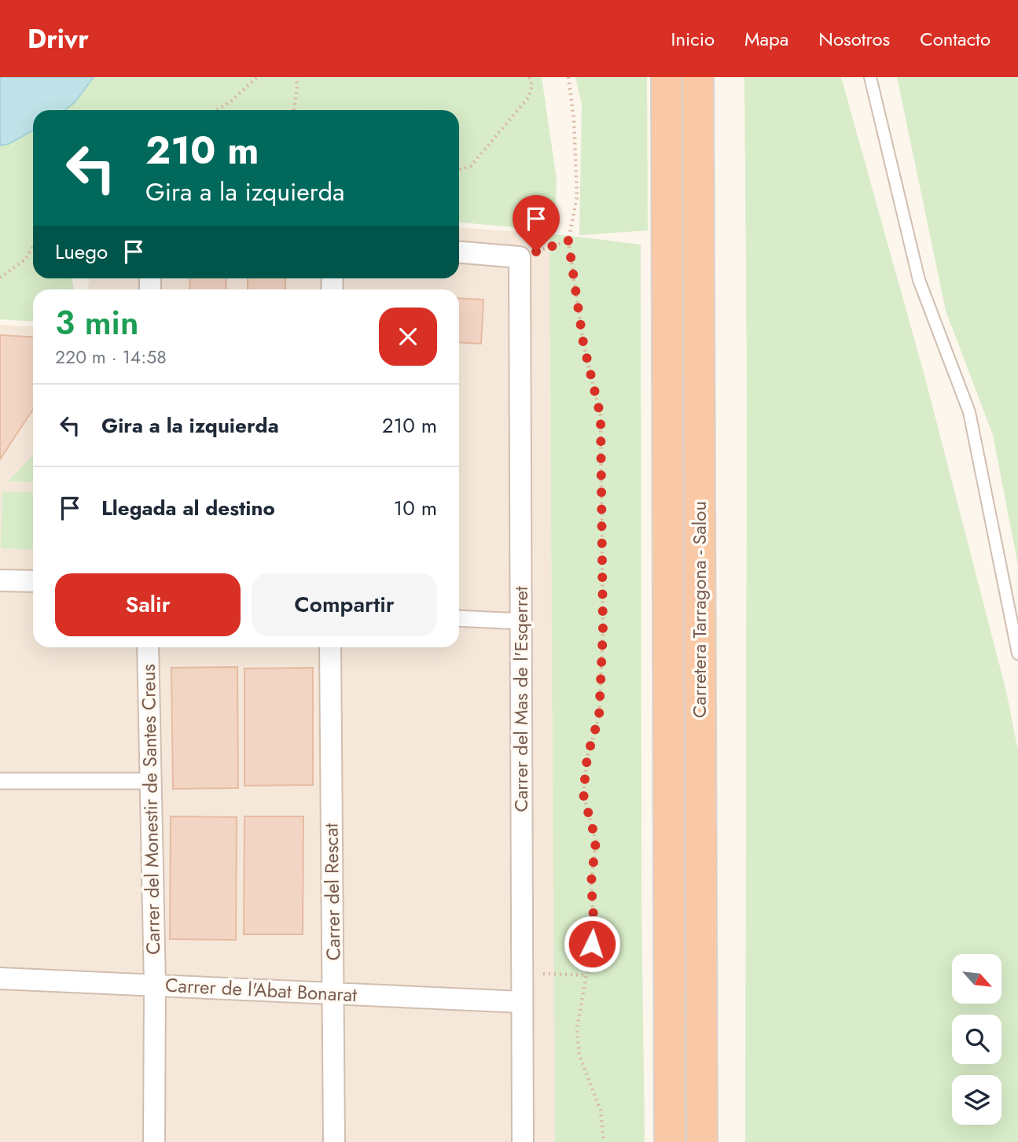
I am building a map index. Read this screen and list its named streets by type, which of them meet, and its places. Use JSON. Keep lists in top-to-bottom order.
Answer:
{
  "streets": {
    "highway": ["Carretera Tarragona - Salou"],
    "street": [
      "Carrer del Mas de l'Esqerret",
      "Carrer del Monestir de Santes Creus",
      "Carrer del Rescat",
      "Carrer de l'Abat Bonarat"
    ]
  },
  "crossings": [
    ["Carrer del Mas de l'Esqerret", "Carrer de l'Abat Bonarat"],
    ["Carrer del Monestir de Santes Creus", "Carrer de l'Abat Bonarat"],
    ["Carrer del Rescat", "Carrer de l'Abat Bonarat"]
  ],
  "north": "bottom right",
  "page": {
    "header": "Drivr",
    "nav": [
      "Inicio",
      "Mapa",
      "Nosotros",
      "Contacto"
    ],
    "turn": ["210 m", "Gira a la izquierda"],
    "then": "Luego",
    "heading": ["3 min", "220 m · 14:58"],
    "list": [
      {
        "name": "Gira a la izquierda",
        "value": "210 m"
      },
      {
        "name": "Llegada al destino",
        "value": "10 m"
      }
    ],
    "buttons": ["Salir", "Compartir"]
  }
}
